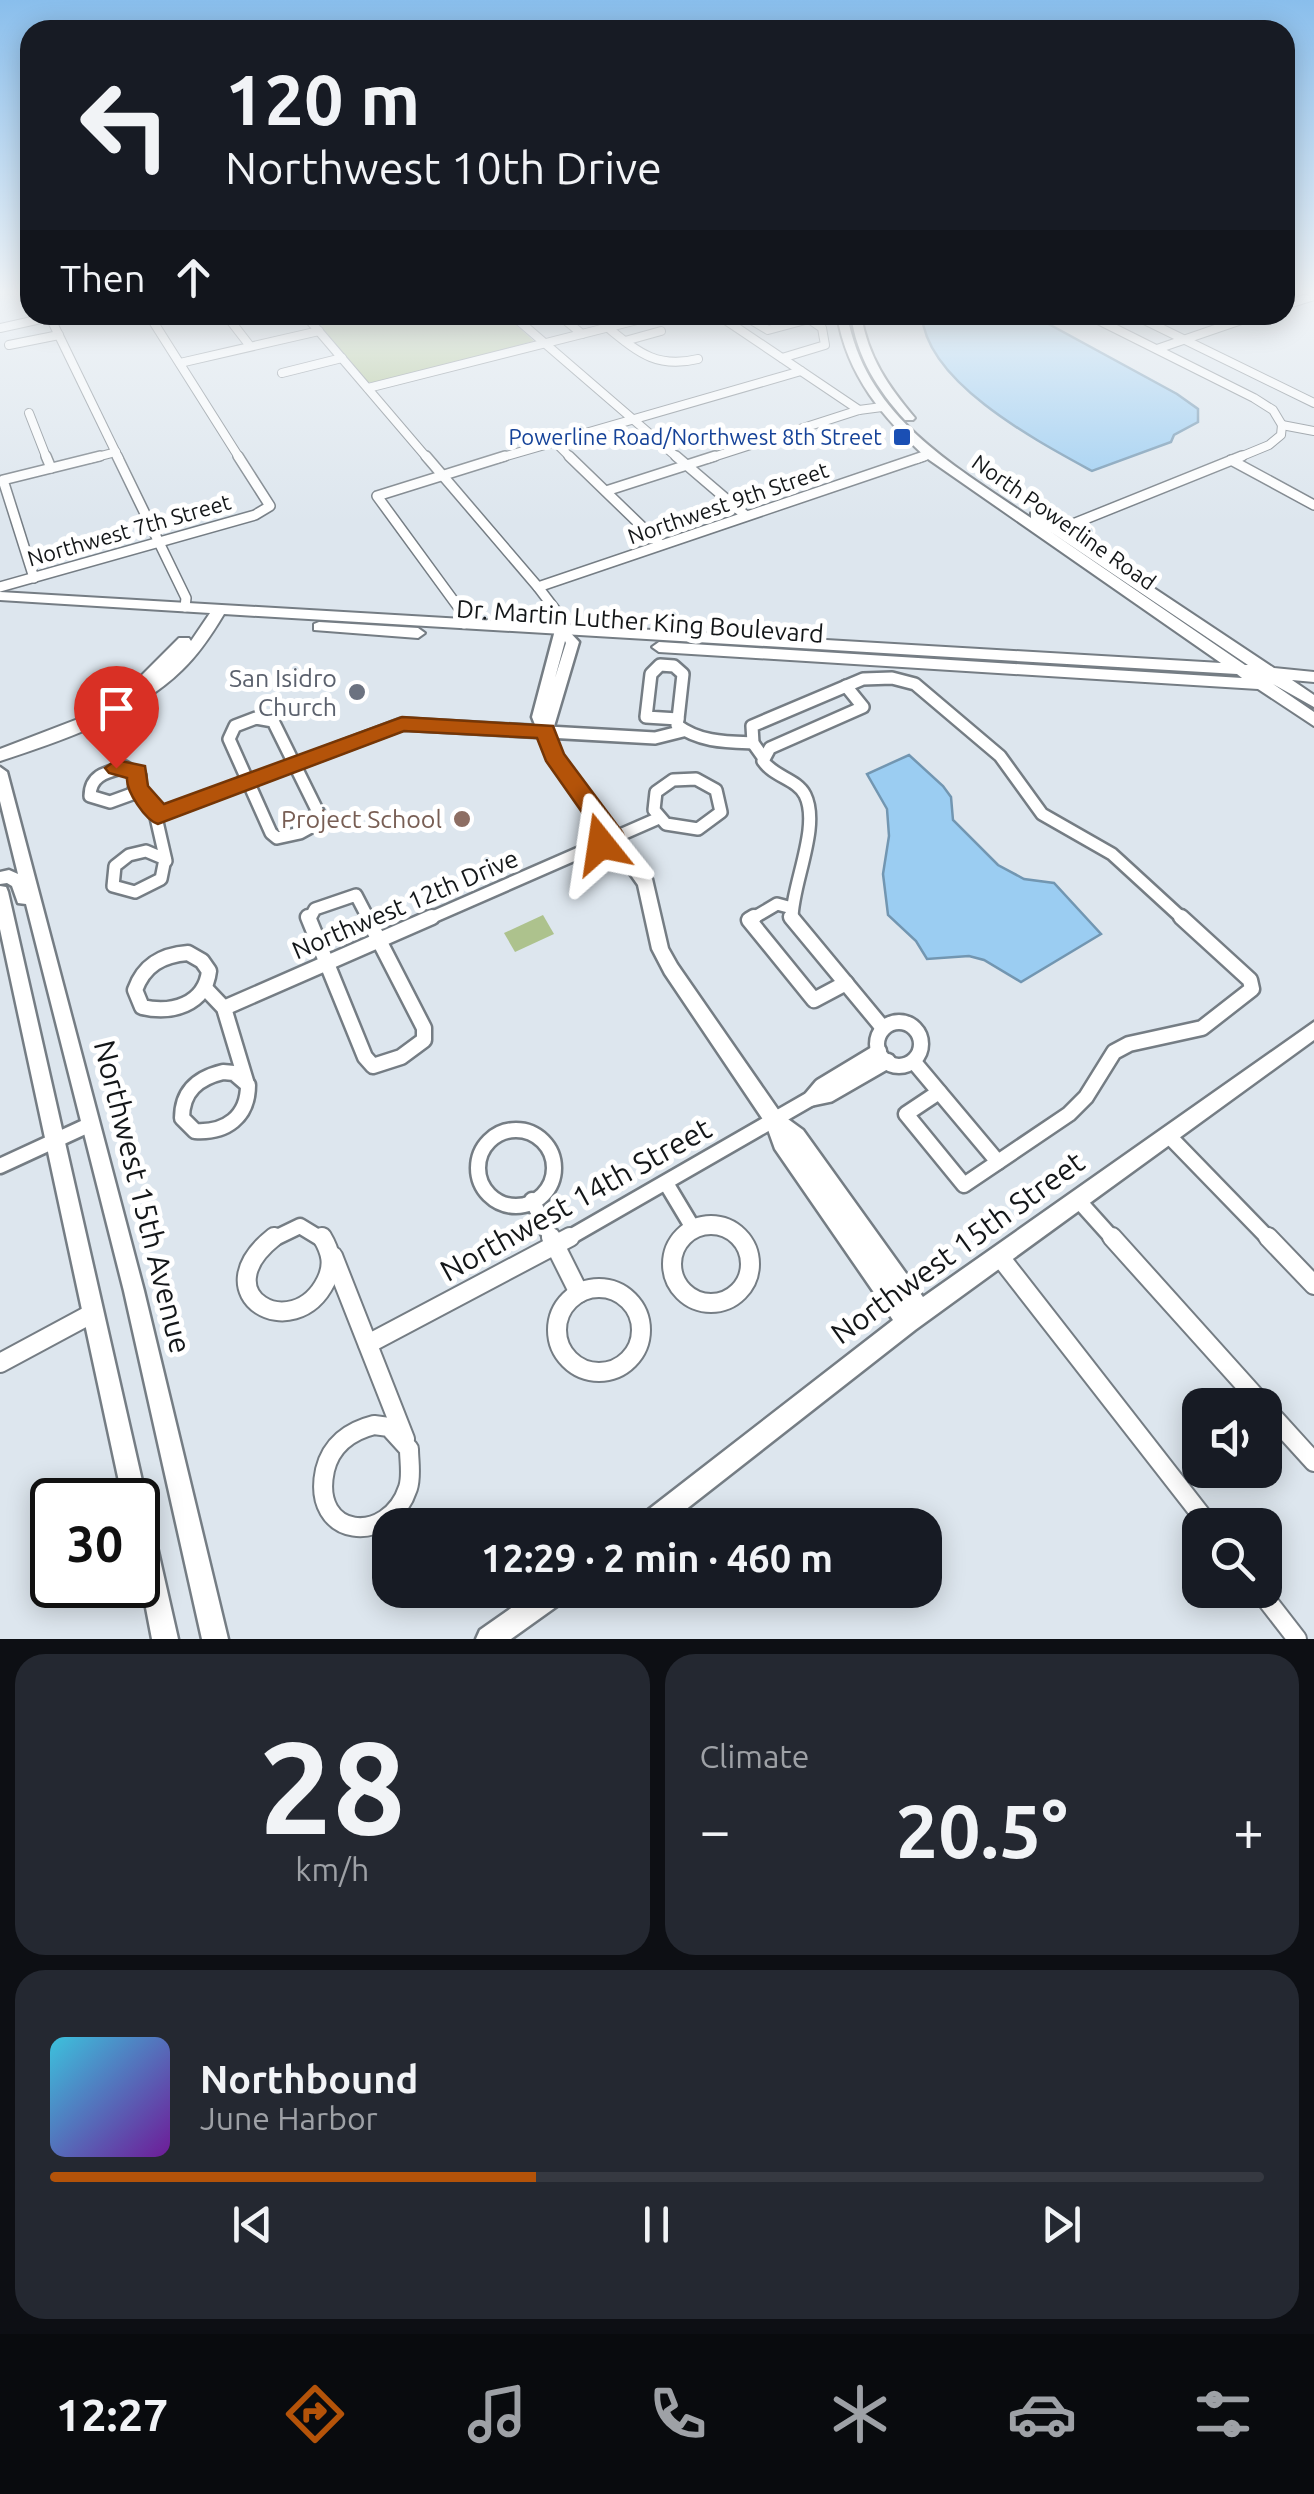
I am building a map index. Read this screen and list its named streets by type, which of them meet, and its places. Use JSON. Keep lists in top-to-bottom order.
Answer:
{
  "streets": {
    "main road": ["North Powerline Road", "Dr. Martin Luther King Boulevard"],
    "street": [
      "Northwest 9th Street",
      "Northwest 7th Street",
      "Northwest 12th Drive",
      "Northwest 15th Avenue",
      "Northwest 14th Street",
      "Northwest 15th Street"
    ]
  },
  "crossings": [
    ["Northwest 9th Street", "North Powerline Road"],
    ["North Powerline Road", "Dr. Martin Luther King Boulevard"]
  ],
  "places": {
    "transit": ["Powerline Road/Northwest 8th Street"],
    "other": ["San Isidro Church", "Project School"]
  },
  "page": {
    "turn": ["120 m", "Northwest 10th Drive"],
    "then": "Then",
    "limit": "30",
    "trip": "12:29 · 2 min · 460 m",
    "tile": [
      ["28", "km/h"],
      "Climate"
    ],
    "heat": ["−", "20.5°", "+"],
    "song": ["Northbound", "June Harbor"],
    "tabs": "12:27"
  }
}
